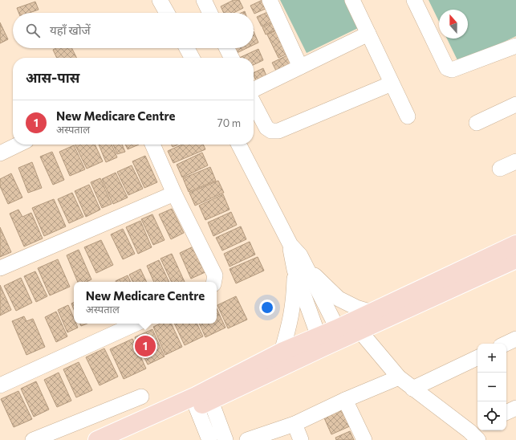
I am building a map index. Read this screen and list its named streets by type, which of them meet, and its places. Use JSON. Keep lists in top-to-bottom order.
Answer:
{
  "north": "top",
  "page": {
    "search": "यहाँ खोजें",
    "heading": "आस-पास",
    "list": [
      {
        "mark": "1",
        "name": "New Medicare Centre",
        "note": "अस्पताल",
        "value": "70 m"
      }
    ],
    "popup": ["New Medicare Centre", "अस्पताल"],
    "pins": "1",
    "map_buttons": ["+", "−"]
  }
}
